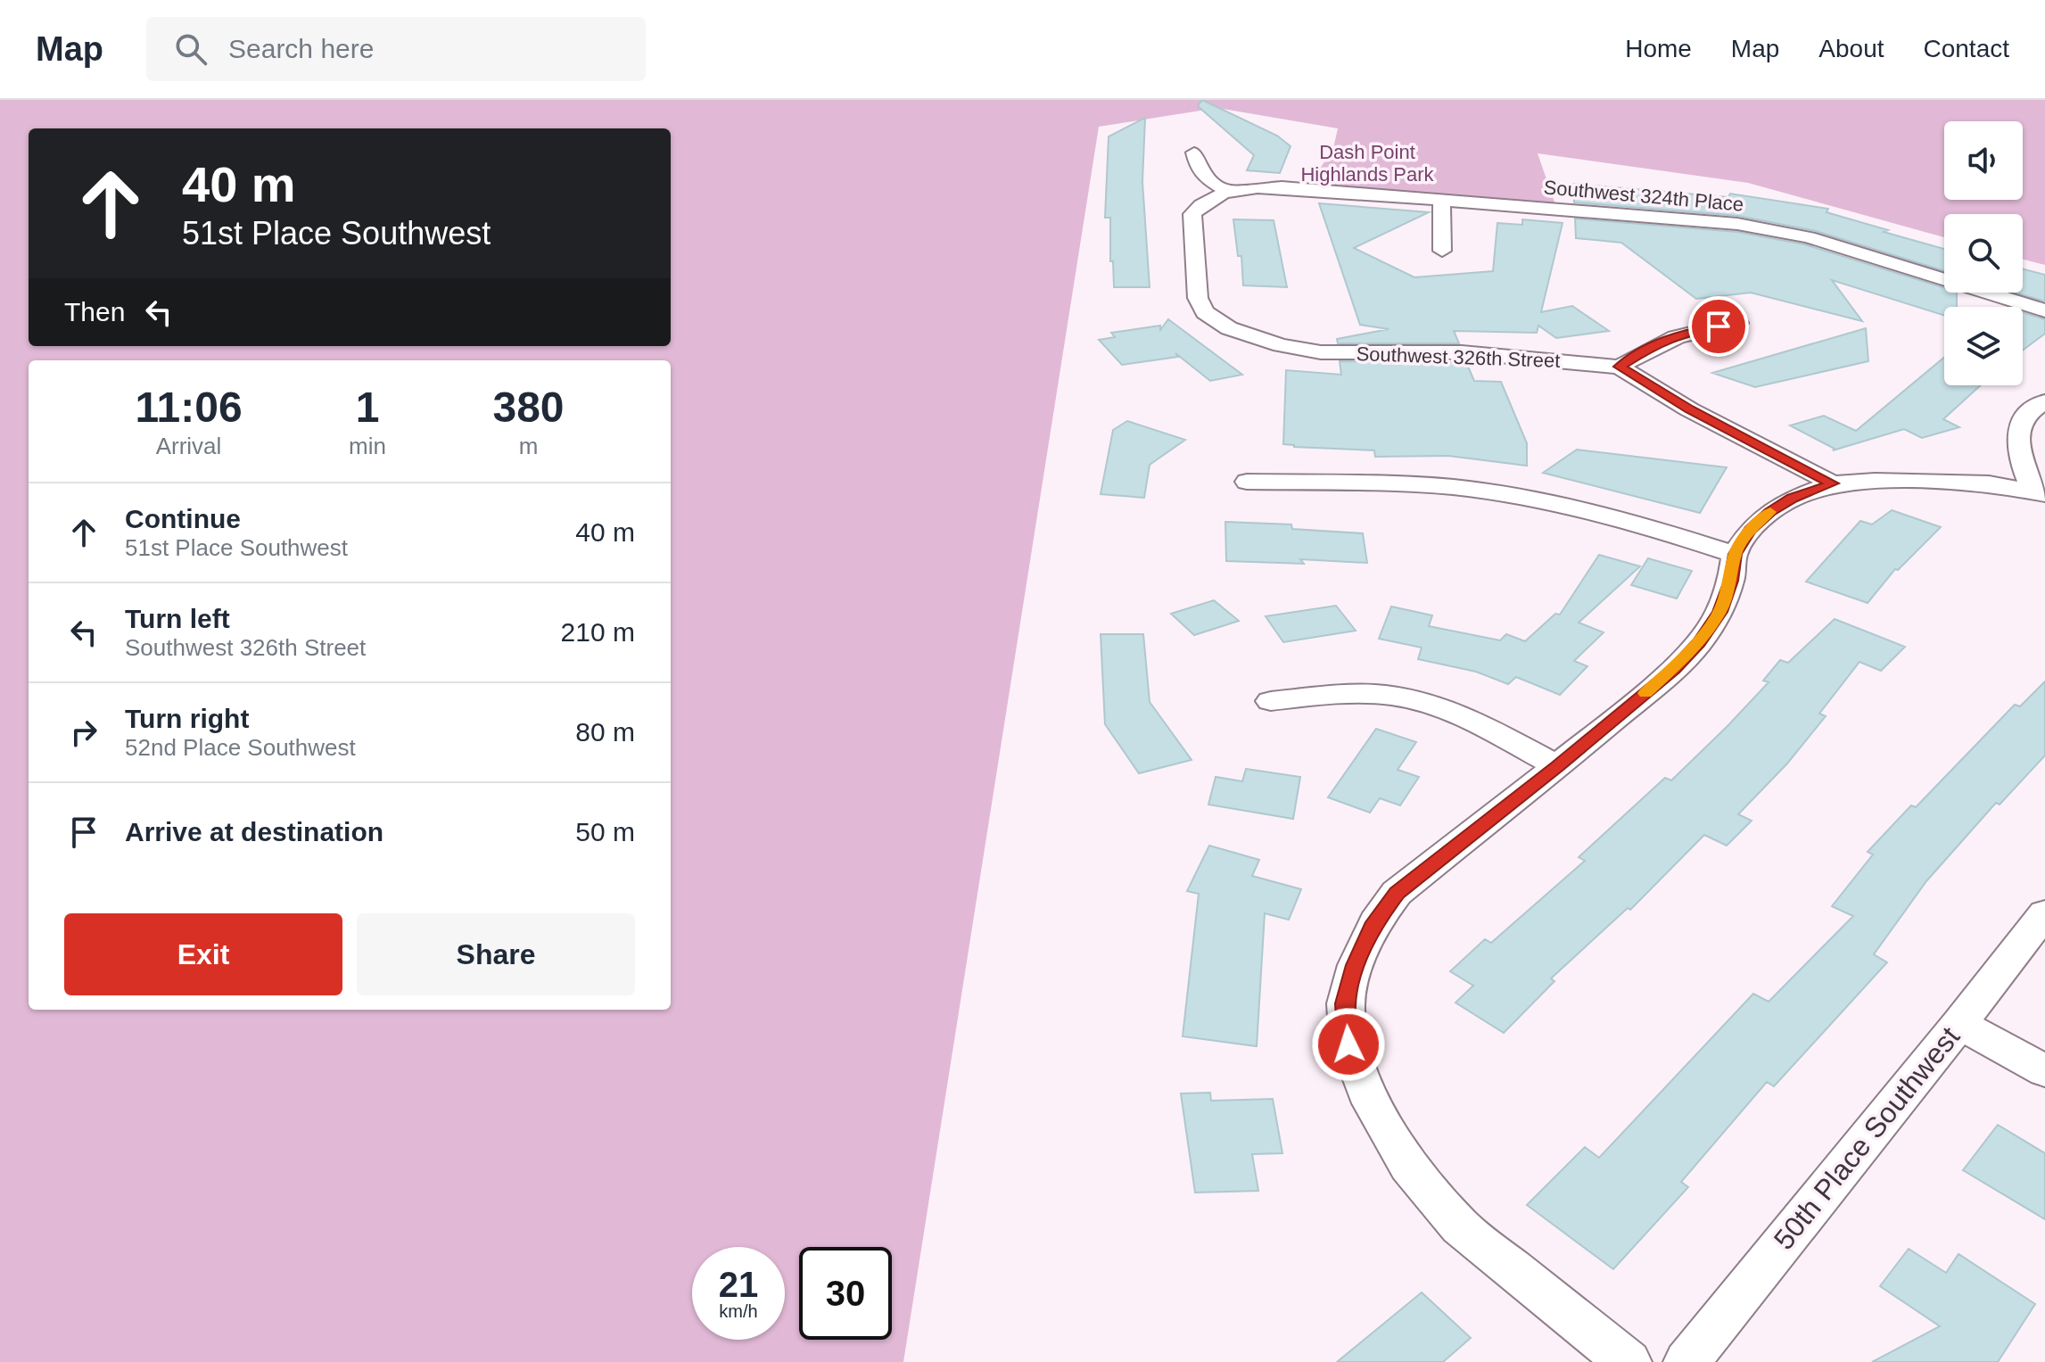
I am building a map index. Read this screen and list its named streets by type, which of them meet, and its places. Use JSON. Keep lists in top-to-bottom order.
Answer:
{
  "streets": {
    "street": ["Southwest 324th Place", "Southwest 326th Street", "50th Place Southwest"]
  },
  "crossings": [
    ["Southwest 324th Place", "Southwest 326th Street"]
  ],
  "parks": ["Dash Point Highlands Park"],
  "page": {
    "header": "Map",
    "search": "Search here",
    "nav": [
      "Home",
      "Map",
      "About",
      "Contact"
    ],
    "turn": ["40 m", "51st Place Southwest"],
    "then": "Then",
    "eta": [
      "11:06",
      "Arrival",
      "1",
      "min",
      "380",
      "m"
    ],
    "list": [
      {
        "name": "Continue",
        "note": "51st Place Southwest",
        "value": "40 m"
      },
      {
        "name": "Turn left",
        "note": "Southwest 326th Street",
        "value": "210 m"
      },
      {
        "name": "Turn right",
        "note": "52nd Place Southwest",
        "value": "80 m"
      },
      {
        "name": "Arrive at destination",
        "value": "50 m"
      }
    ],
    "buttons": ["Exit", "Share"],
    "speed": "21 km/h",
    "limit": "30"
  }
}
